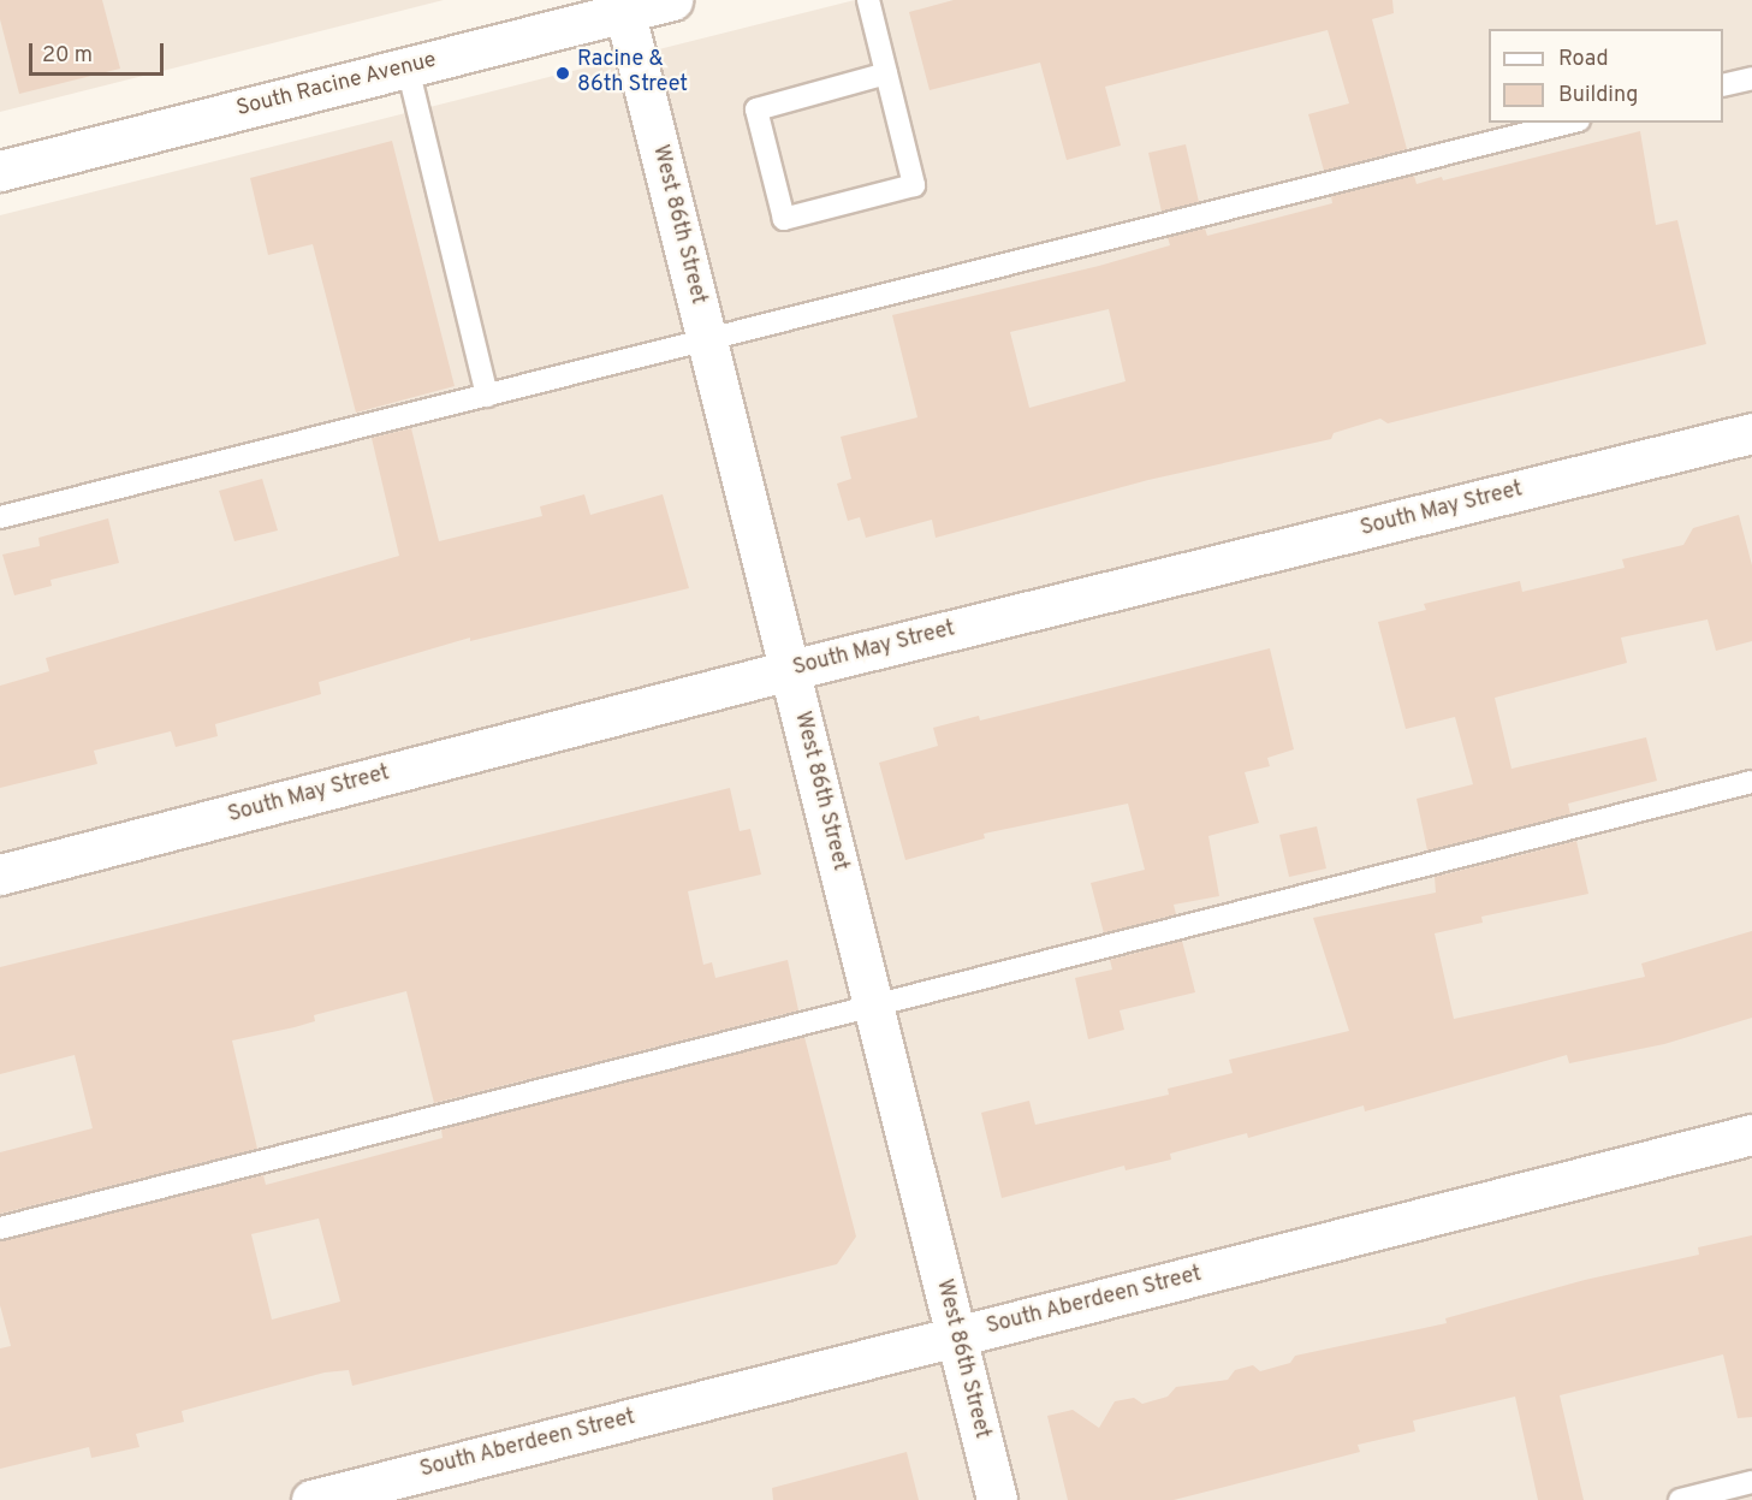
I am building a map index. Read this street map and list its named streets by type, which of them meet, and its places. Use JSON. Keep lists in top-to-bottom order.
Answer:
{
  "streets": {
    "street": [
      "South Racine Avenue",
      "West 86th Street",
      "South May Street",
      "South Aberdeen Street"
    ]
  },
  "crossings": [
    ["South Racine Avenue", "West 86th Street"],
    ["West 86th Street", "South May Street"],
    ["West 86th Street", "South Aberdeen Street"]
  ],
  "places": ["Racine & 86th Street"],
  "legend": ["Road", "Building"],
  "scale_bar": "20 m"
}
